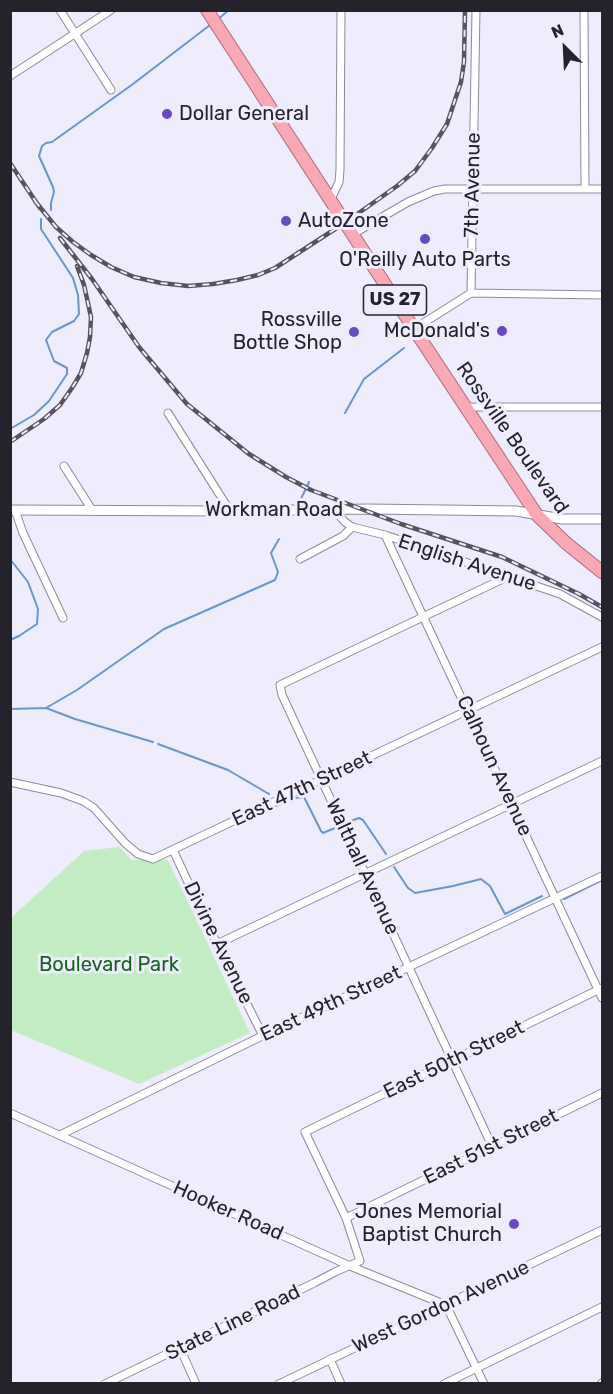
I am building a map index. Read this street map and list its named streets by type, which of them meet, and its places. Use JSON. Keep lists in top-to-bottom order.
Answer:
{
  "streets": {
    "highway": ["US 27", "Rossville Boulevard"],
    "street": [
      "7th Avenue",
      "Workman Road",
      "English Avenue",
      "Calhoun Avenue",
      "East 47th Street",
      "Walthall Avenue",
      "Divine Avenue",
      "East 49th Street",
      "East 50th Street",
      "East 51st Street",
      "Hooker Road",
      "West Gordon Avenue",
      "State Line Road"
    ]
  },
  "crossings": [
    ["Rossville Boulevard", "Workman Road"],
    ["Workman Road", "English Avenue"],
    ["English Avenue", "Calhoun Avenue"],
    ["Calhoun Avenue", "East 47th Street"],
    ["Calhoun Avenue", "Walthall Avenue"],
    ["Calhoun Avenue", "East 49th Street"],
    ["Calhoun Avenue", "East 50th Street"],
    ["East 47th Street", "Walthall Avenue"],
    ["East 47th Street", "Divine Avenue"],
    ["Walthall Avenue", "East 49th Street"],
    ["Walthall Avenue", "East 50th Street"],
    ["Walthall Avenue", "East 51st Street"],
    ["Divine Avenue", "East 49th Street"],
    ["East 49th Street", "Hooker Road"],
    ["East 50th Street", "East 51st Street"],
    ["East 50th Street", "State Line Road"],
    ["East 51st Street", "State Line Road"],
    ["Hooker Road", "West Gordon Avenue"],
    ["Hooker Road", "State Line Road"]
  ],
  "parks": ["Boulevard Park"],
  "places": [
    "Dollar General",
    "AutoZone",
    "O'Reilly Auto Parts",
    "McDonald's",
    "Rossville Bottle Shop",
    "Jones Memorial Baptist Church"
  ],
  "north": "top left"
}
